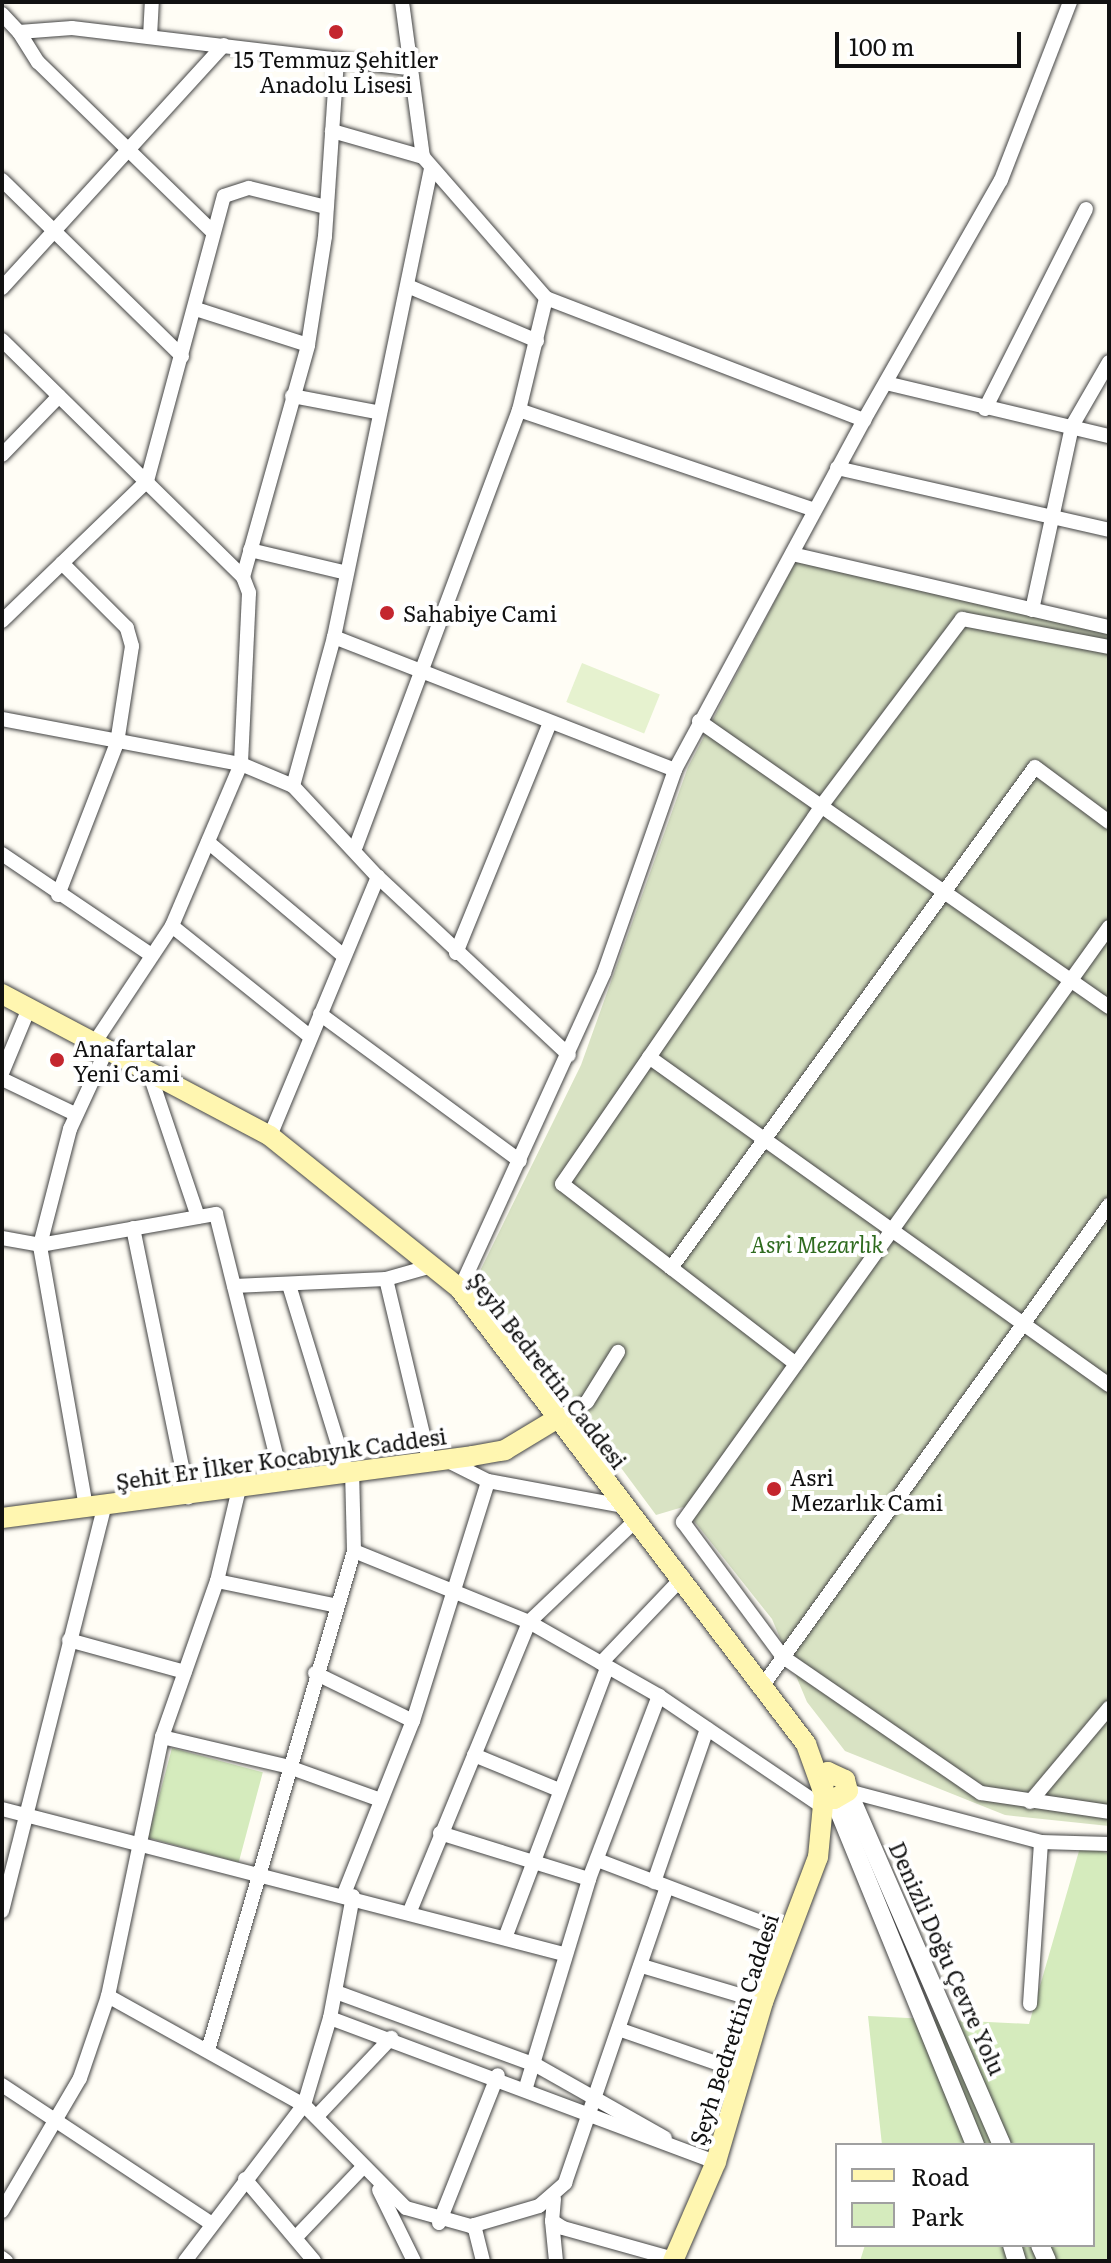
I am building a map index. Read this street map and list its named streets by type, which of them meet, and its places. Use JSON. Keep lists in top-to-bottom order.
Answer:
{
  "streets": {
    "main road": ["Şeyh Bedrettin Caddesi", "Şehit Er İlker Kocabıyık Caddesi"],
    "street": ["Denizli Doğu Çevre Yolu"]
  },
  "crossings": [
    ["Şeyh Bedrettin Caddesi", "Şehit Er İlker Kocabıyık Caddesi"],
    ["Şeyh Bedrettin Caddesi", "Denizli Doğu Çevre Yolu"]
  ],
  "parks": ["Asri Mezarlık"],
  "places": [
    "15 Temmuz Şehitler Anadolu Lisesi",
    "Sahabiye Cami",
    "Anafartalar Yeni Cami",
    "Asri Mezarlık Cami"
  ],
  "legend": ["Road", "Park"],
  "scale_bar": "100 m"
}
